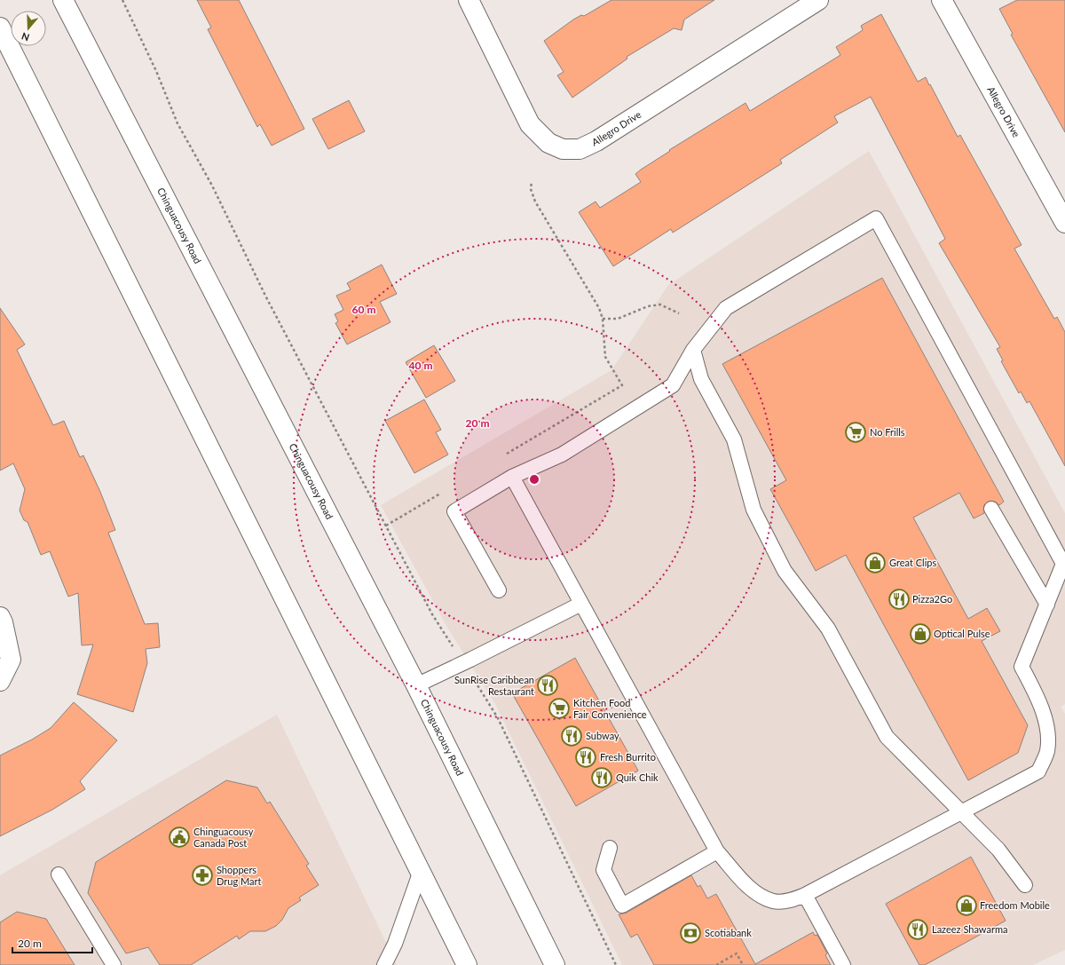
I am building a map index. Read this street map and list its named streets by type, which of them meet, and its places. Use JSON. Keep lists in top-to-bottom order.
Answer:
{
  "streets": {
    "main road": ["Allegro Drive", "Chinguacousy Road"]
  },
  "places": {
    "supermarket": ["No Frills", "Kitchen Food Fair Convenience"],
    "shop": ["Great Clips", "Optical Pulse", "Freedom Mobile"],
    "restaurant": [
      "Pizza2Go",
      "SunRise Caribbean Restaurant",
      "Subway",
      "Fresh Burrito",
      "Quik Chik",
      "Lazeez Shawarma"
    ],
    "public building": ["Chinguacousy Canada Post"],
    "pharmacy": ["Shoppers Drug Mart"],
    "bank": ["Scotiabank"]
  },
  "scale_bar": "20 m",
  "north": "bottom",
  "rings": ["60 m", "40 m", "20 m"]
}
